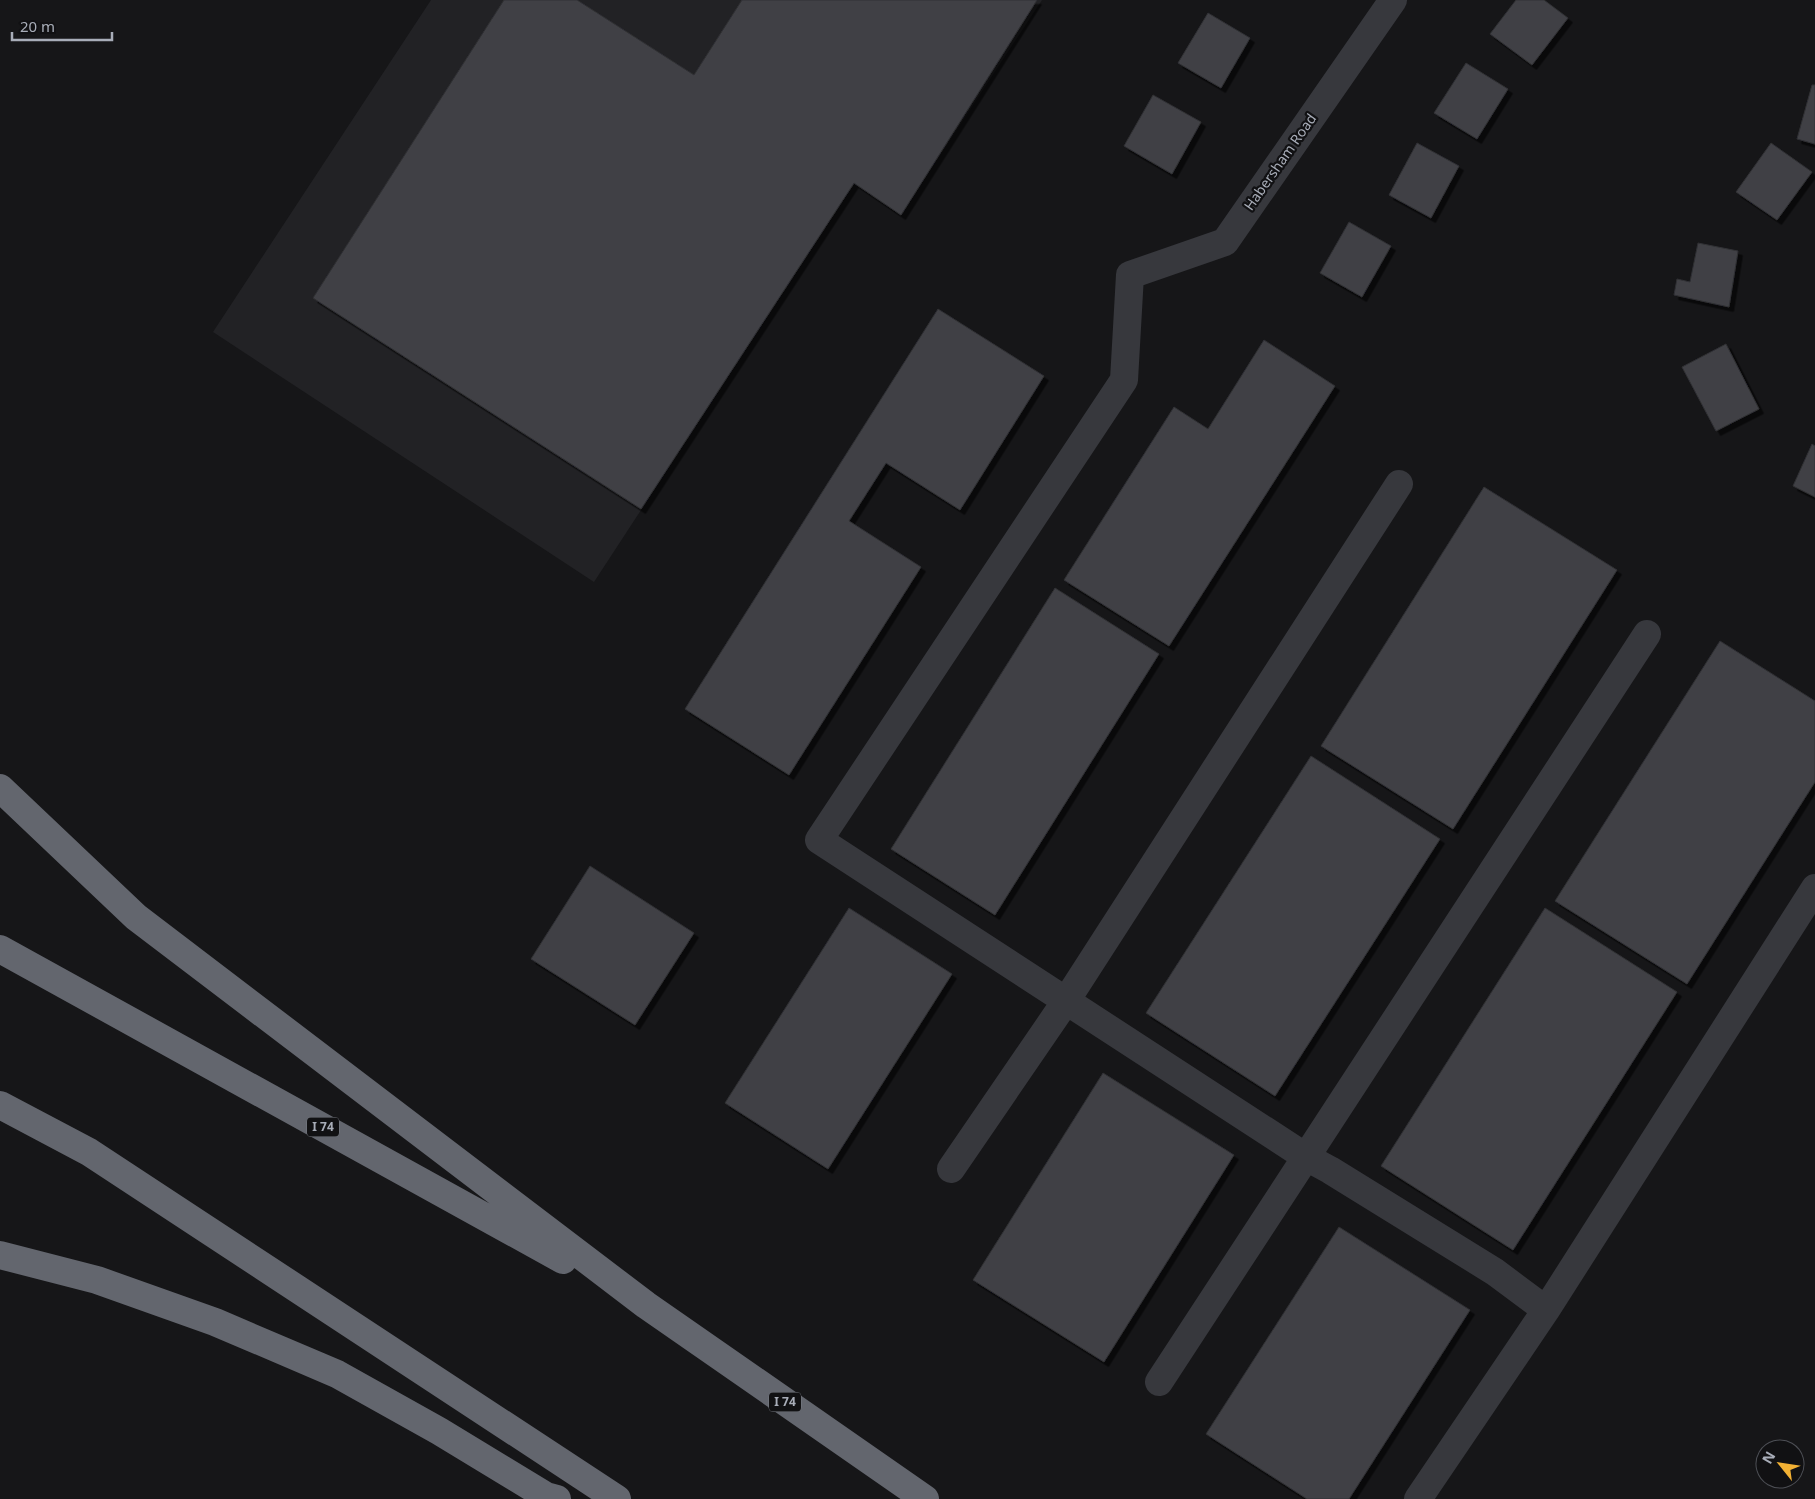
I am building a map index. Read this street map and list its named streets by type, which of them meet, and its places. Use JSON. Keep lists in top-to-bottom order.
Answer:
{
  "streets": {
    "highway": ["I 74"],
    "street": ["Habersham Road"]
  },
  "scale_bar": "20 m",
  "north": "top left"
}
